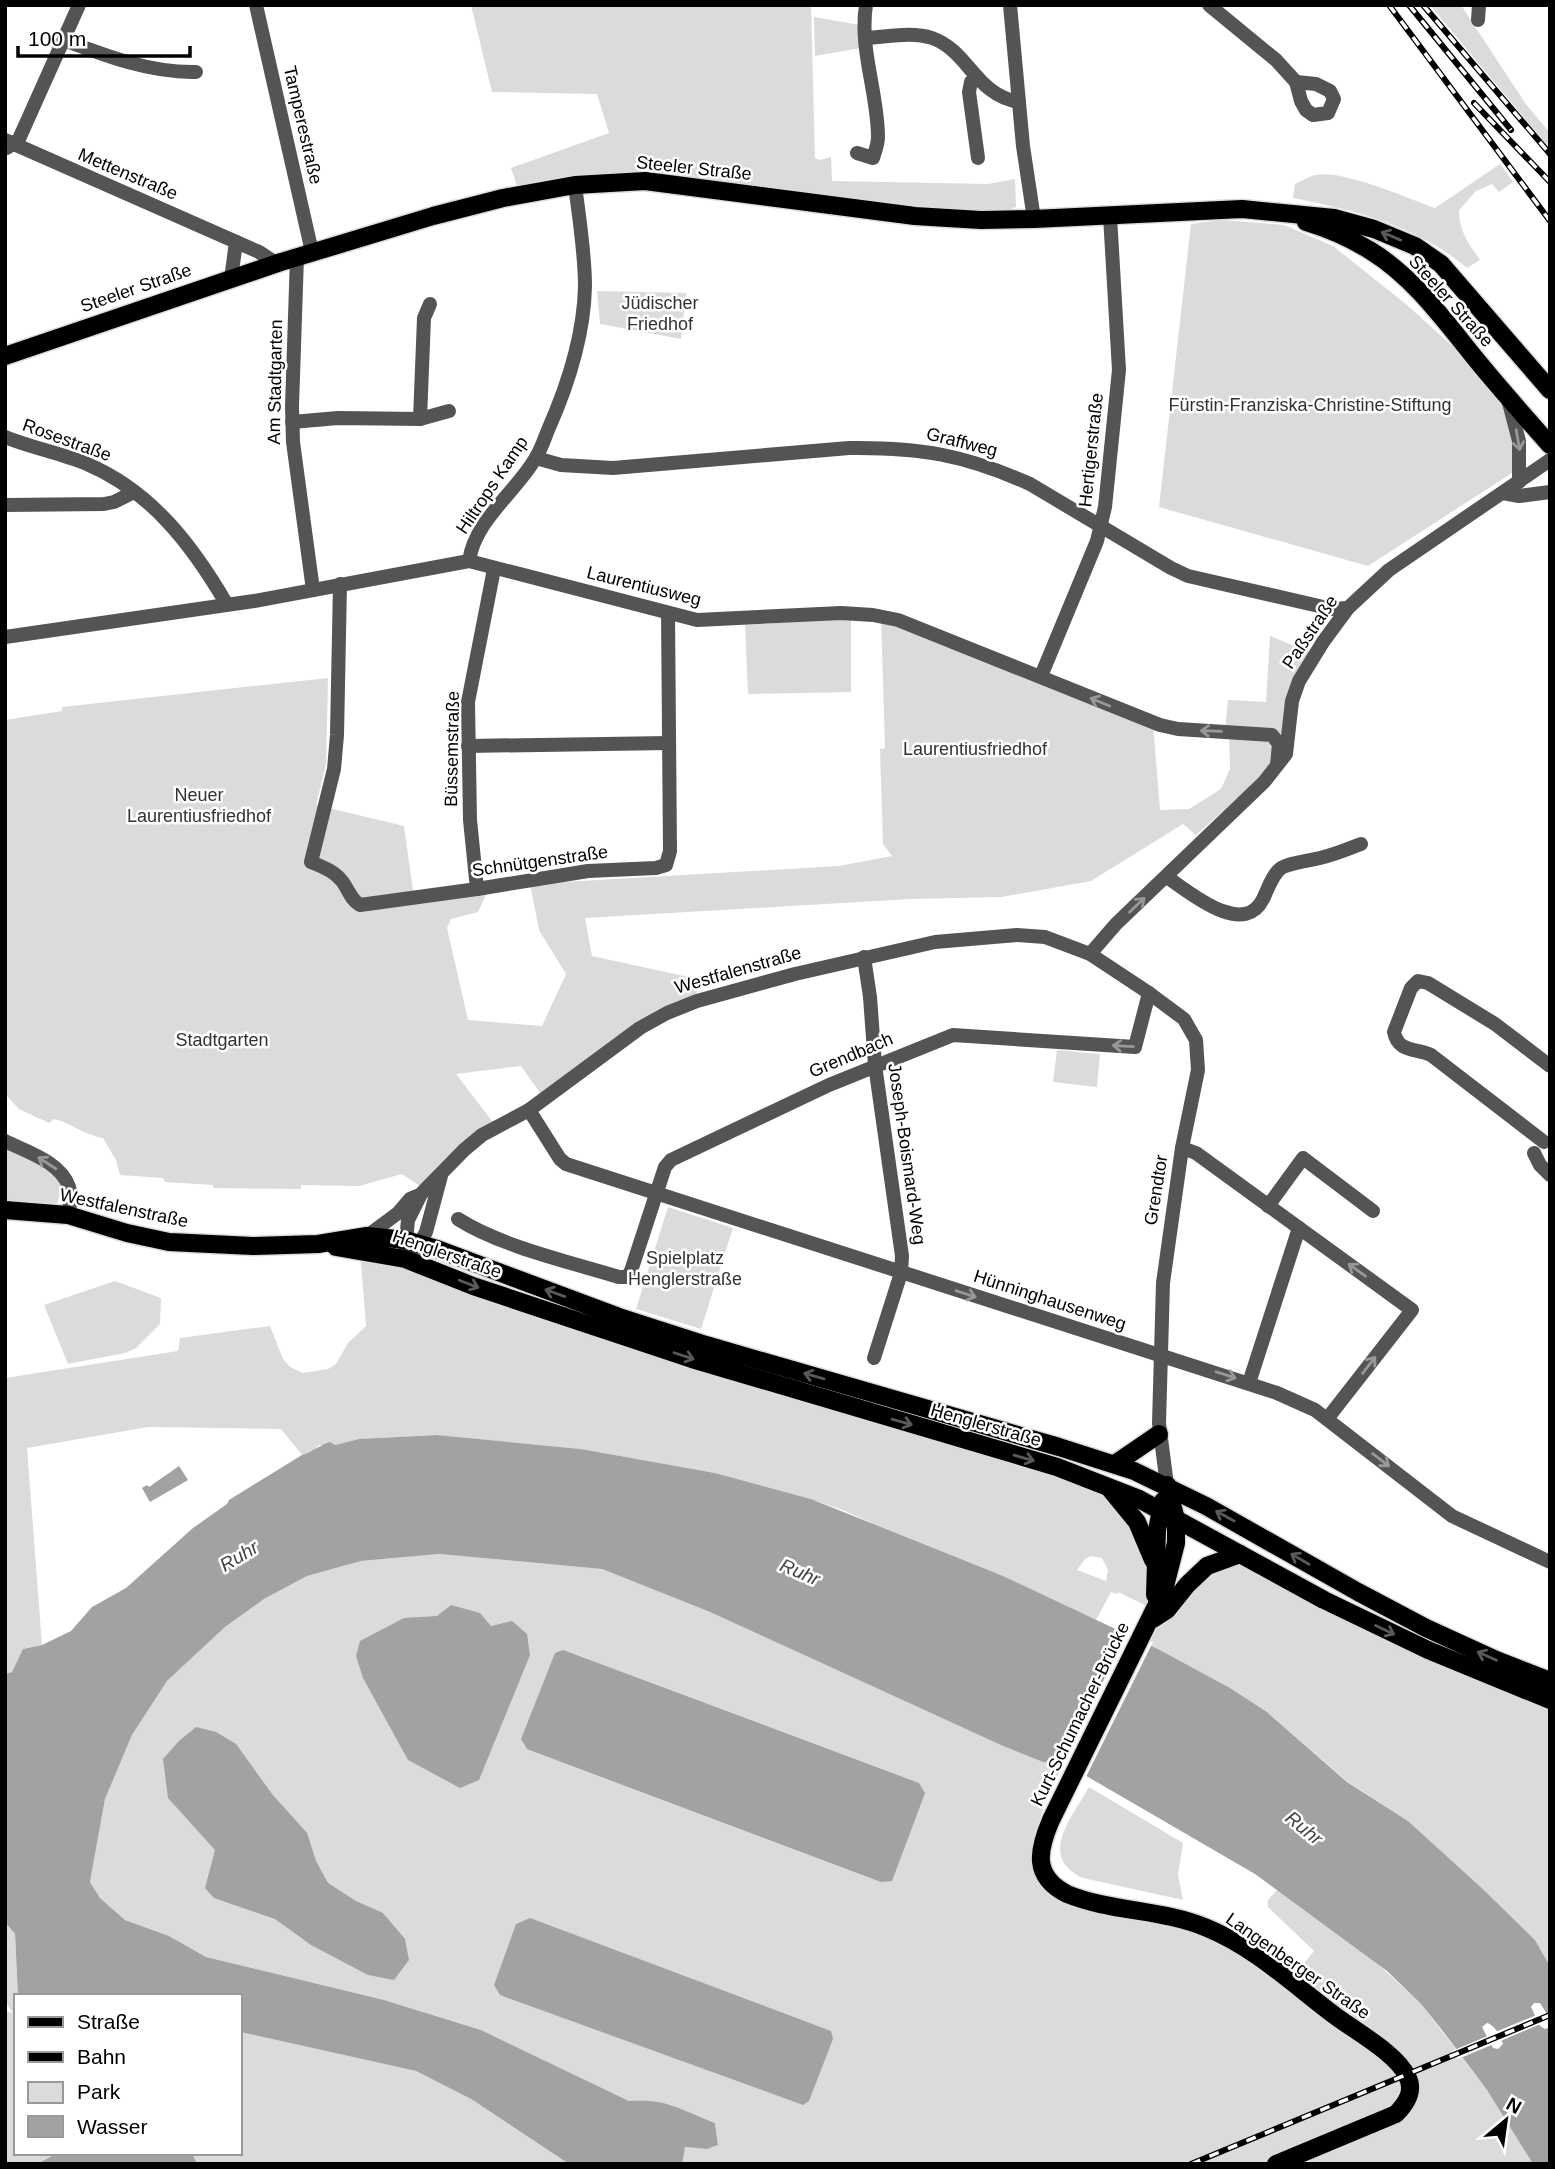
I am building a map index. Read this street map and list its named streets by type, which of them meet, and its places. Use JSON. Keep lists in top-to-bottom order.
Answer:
{
  "streets": {
    "main road": [
      "Steeler Straße",
      "Westfalenstraße",
      "Henglerstraße",
      "Kurt-Schumacher-Brücke",
      "Langenberger Straße"
    ],
    "street": [
      "Tamperestraße",
      "Mettenstraße",
      "Am Stadtgarten",
      "Rosestraße",
      "Graffweg",
      "Hertigerstraße",
      "Hiltrops Kamp",
      "Laurentiusweg",
      "Paßstraße",
      "Büssemstraße",
      "Schnütgenstraße",
      "Grendbach",
      "Joseph-Boismard-Weg",
      "Grendtor",
      "Hünninghausenweg"
    ]
  },
  "crossings": [
    ["Tamperestraße", "Steeler Straße"],
    ["Tamperestraße", "Am Stadtgarten"],
    ["Steeler Straße", "Mettenstraße"],
    ["Steeler Straße", "Am Stadtgarten"],
    ["Steeler Straße", "Hertigerstraße"],
    ["Steeler Straße", "Hiltrops Kamp"],
    ["Steeler Straße", "Paßstraße"],
    ["Am Stadtgarten", "Laurentiusweg"],
    ["Rosestraße", "Laurentiusweg"],
    ["Graffweg", "Hertigerstraße"],
    ["Graffweg", "Hiltrops Kamp"],
    ["Graffweg", "Paßstraße"],
    ["Hertigerstraße", "Laurentiusweg"],
    ["Hiltrops Kamp", "Laurentiusweg"],
    ["Laurentiusweg", "Paßstraße"],
    ["Laurentiusweg", "Büssemstraße"],
    ["Laurentiusweg", "Schnütgenstraße"],
    ["Paßstraße", "Westfalenstraße"],
    ["Paßstraße", "Grendtor"],
    ["Büssemstraße", "Schnütgenstraße"],
    ["Westfalenstraße", "Joseph-Boismard-Weg"],
    ["Westfalenstraße", "Grendtor"],
    ["Westfalenstraße", "Henglerstraße"],
    ["Westfalenstraße", "Hünninghausenweg"],
    ["Grendbach", "Joseph-Boismard-Weg"],
    ["Grendbach", "Grendtor"],
    ["Grendbach", "Henglerstraße"],
    ["Grendbach", "Hünninghausenweg"],
    ["Joseph-Boismard-Weg", "Hünninghausenweg"],
    ["Grendtor", "Henglerstraße"],
    ["Grendtor", "Hünninghausenweg"],
    ["Grendtor", "Kurt-Schumacher-Brücke"],
    ["Henglerstraße", "Kurt-Schumacher-Brücke"],
    ["Kurt-Schumacher-Brücke", "Langenberger Straße"]
  ],
  "one_way": ["Grendbach", "Hünninghausenweg"],
  "water": ["Ruhr"],
  "parks": [
    "Jüdischer Friedhof",
    "Fürstin-Franziska-Christine-Stiftung",
    "Laurentiusfriedhof",
    "Neuer Laurentiusfriedhof",
    "Stadtgarten",
    "Spielplatz Henglerstraße"
  ],
  "legend": [
    "Straße",
    "Bahn",
    "Park",
    "Wasser"
  ],
  "scale_bar": "100 m",
  "north": "top right"
}
